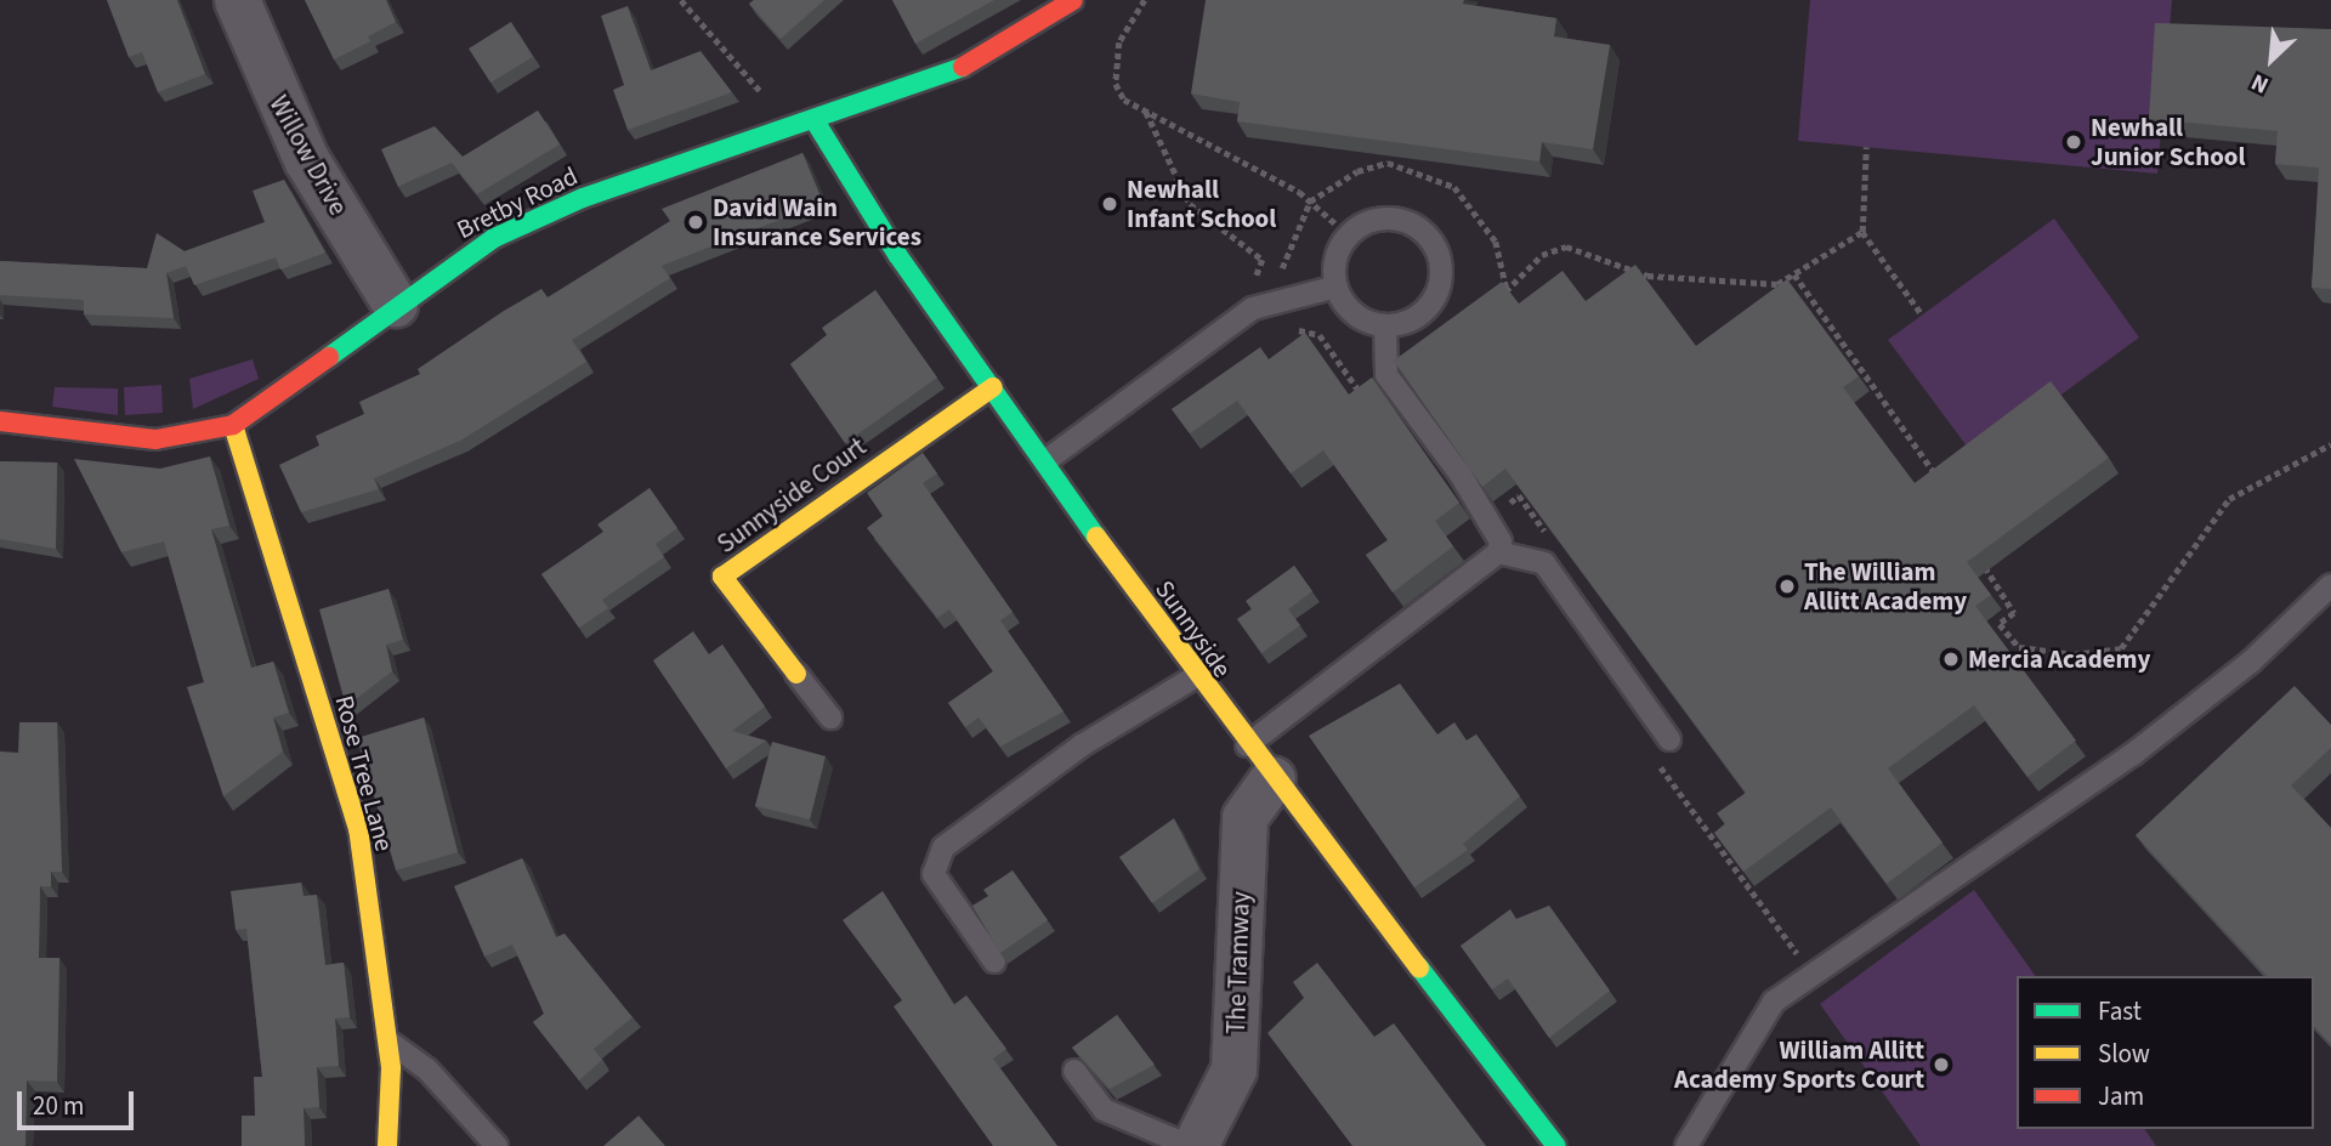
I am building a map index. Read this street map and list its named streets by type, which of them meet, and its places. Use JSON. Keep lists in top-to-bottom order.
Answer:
{
  "streets": {
    "street": [
      "Willow Drive",
      "Bretby Road",
      "Sunnyside Court",
      "Sunnyside",
      "Rose Tree Lane",
      "The Tramway"
    ]
  },
  "crossings": [
    ["Willow Drive", "Bretby Road"],
    ["Bretby Road", "Sunnyside"],
    ["Bretby Road", "Rose Tree Lane"],
    ["Sunnyside Court", "Sunnyside"],
    ["Sunnyside", "The Tramway"]
  ],
  "places": [
    "Newhall Junior School",
    "Newhall Infant School",
    "David Wain Insurance Services",
    "The William Allitt Academy",
    "Mercia Academy",
    "William Allitt Academy Sports Court"
  ],
  "legend": ["Fast", "Slow", "Jam"],
  "scale_bar": "20 m",
  "north": "bottom left"
}
